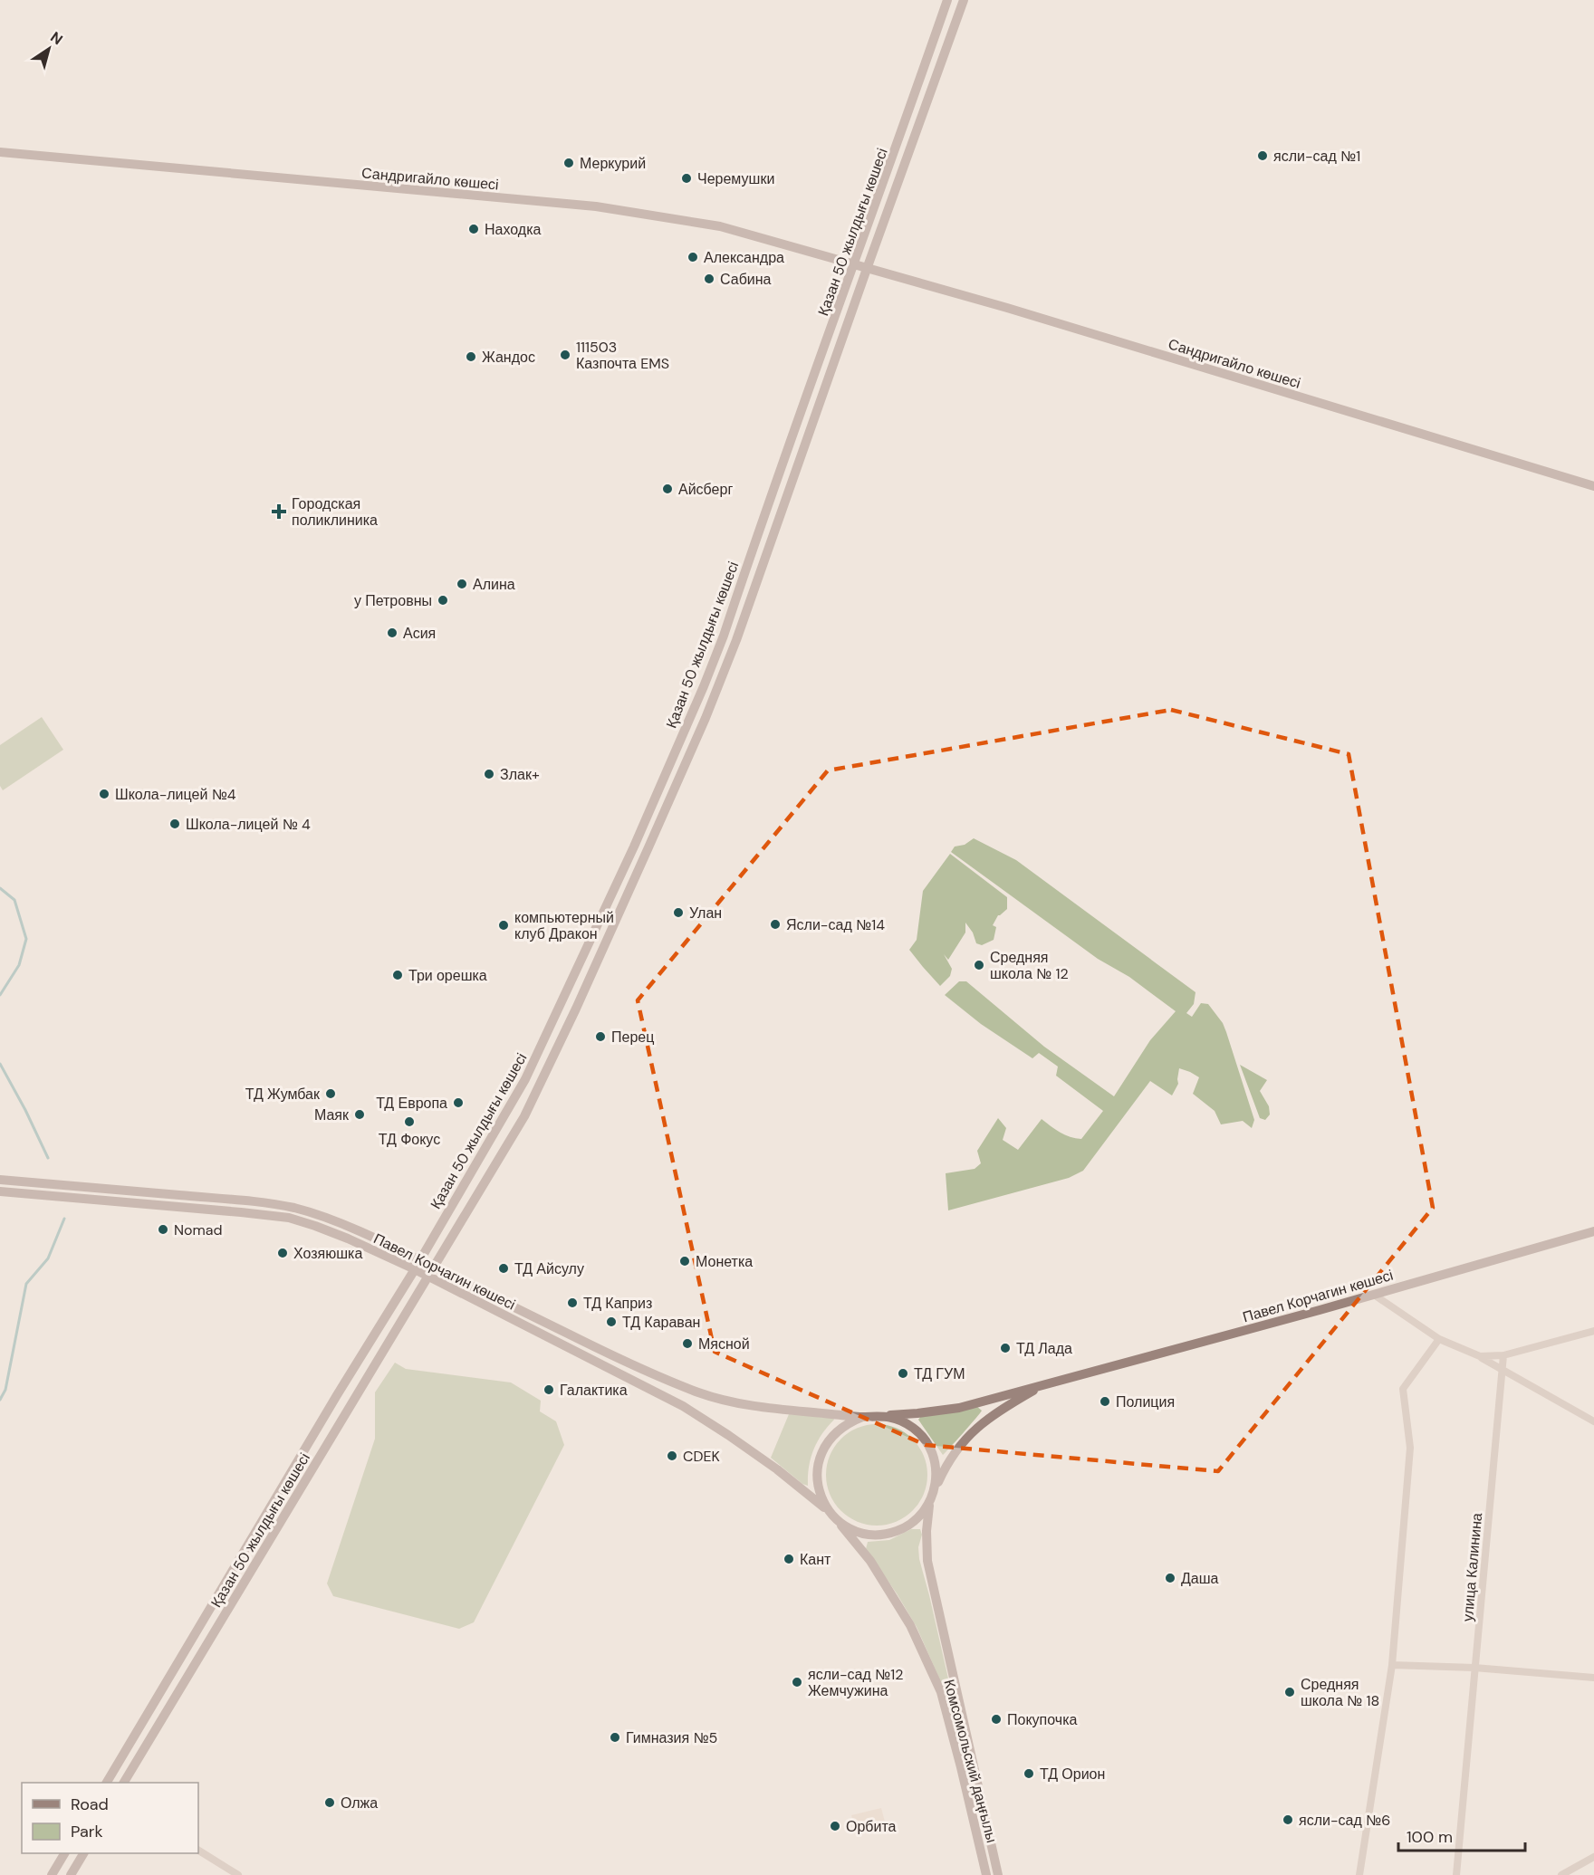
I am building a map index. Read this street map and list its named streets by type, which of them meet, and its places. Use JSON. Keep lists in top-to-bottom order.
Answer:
{
  "streets": {
    "street": [
      "Сандригайло көшесі",
      "Қазан 50 жылдығы көшесі",
      "Павел Корчагин көшесі",
      "улица Калинина",
      "Комсомольский даңғылы"
    ]
  },
  "crossings": [
    ["Сандригайло көшесі", "Қазан 50 жылдығы көшесі"],
    ["Қазан 50 жылдығы көшесі", "Павел Корчагин көшесі"],
    ["Павел Корчагин көшесі", "Комсомольский даңғылы"]
  ],
  "places": {
    "other": [
      "ясли-сад №1",
      "Меркурий",
      "Черемушки",
      "Находка",
      "Александра",
      "Сабина",
      "111503 Казпочта EMS",
      "Жандос",
      "Айсберг",
      "Алина",
      "у Петровны",
      "Асия",
      "Злак+",
      "Школа-лицей №4",
      "Школа-лицей № 4",
      "Улан",
      "Ясли-сад №14",
      "компьютерный клуб Дракон",
      "Средняя школа № 12",
      "Три орешка",
      "Перец",
      "ТД Жумбак",
      "ТД Европа",
      "Маяк",
      "ТД Фокус",
      "Nomad",
      "Хозяюшка",
      "Монетка",
      "ТД Айсулу",
      "ТД Каприз",
      "ТД Караван",
      "Мясной",
      "ТД Лада",
      "ТД ГУМ",
      "Галактика",
      "Полиция",
      "CDEK",
      "Кант",
      "Даша",
      "ясли-сад №12 Жемчужина",
      "Средняя школа № 18",
      "Покупочка",
      "Гимназия №5",
      "ТД Орион",
      "Олжа",
      "ясли-сад №6",
      "Орбита"
    ],
    "health": ["Городская поликлиника"]
  },
  "legend": ["Road", "Park"],
  "scale_bar": "100 m",
  "north": "top right"
}
